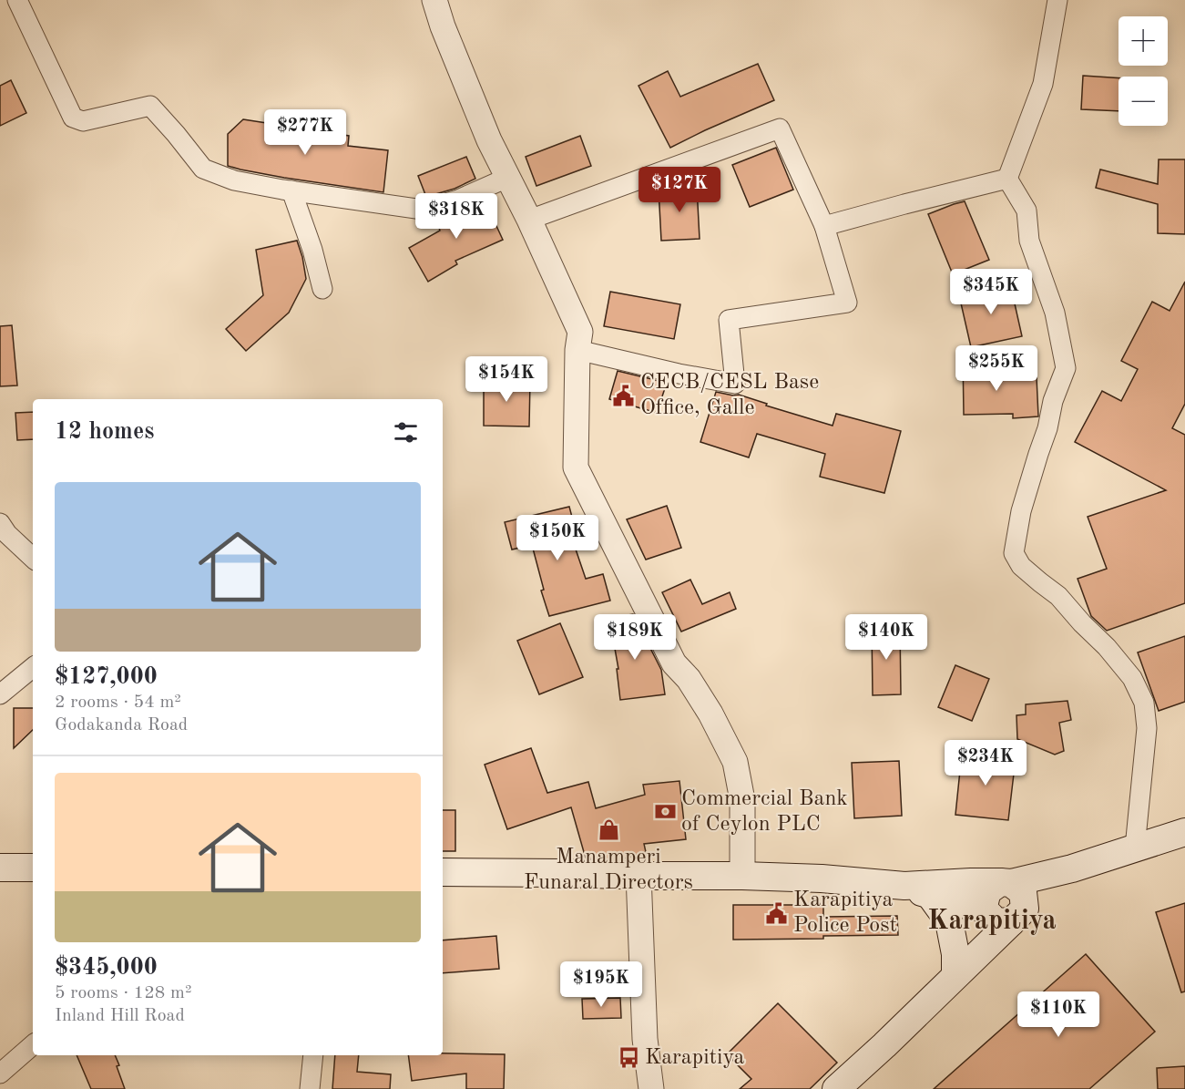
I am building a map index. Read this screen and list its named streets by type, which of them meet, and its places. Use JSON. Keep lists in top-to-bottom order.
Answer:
{
  "districts": ["Karapitiya"],
  "places": {
    "public building": ["CECB/CESL Base Office, Galle", "Karapitiya Police Post"],
    "bank": ["Commercial Bank of Ceylon PLC"],
    "shop": ["Manamperi Funaral Directors"],
    "bus stop": ["Karapitiya"]
  },
  "page": {
    "map_buttons": ["+", "−"],
    "price": [
      "$277K",
      "$127K",
      "$318K",
      "$345K",
      "$255K",
      "$154K",
      "$150K",
      "$189K",
      "$140K",
      "$234K",
      "$195K",
      "$110K"
    ],
    "heading": "12 homes",
    "list": [
      {
        "name": "$127,000",
        "note": "2 rooms · 54 m² · Godakanda Road"
      },
      {
        "name": "$345,000",
        "note": "5 rooms · 128 m² · Inland Hill Road"
      }
    ]
  }
}
